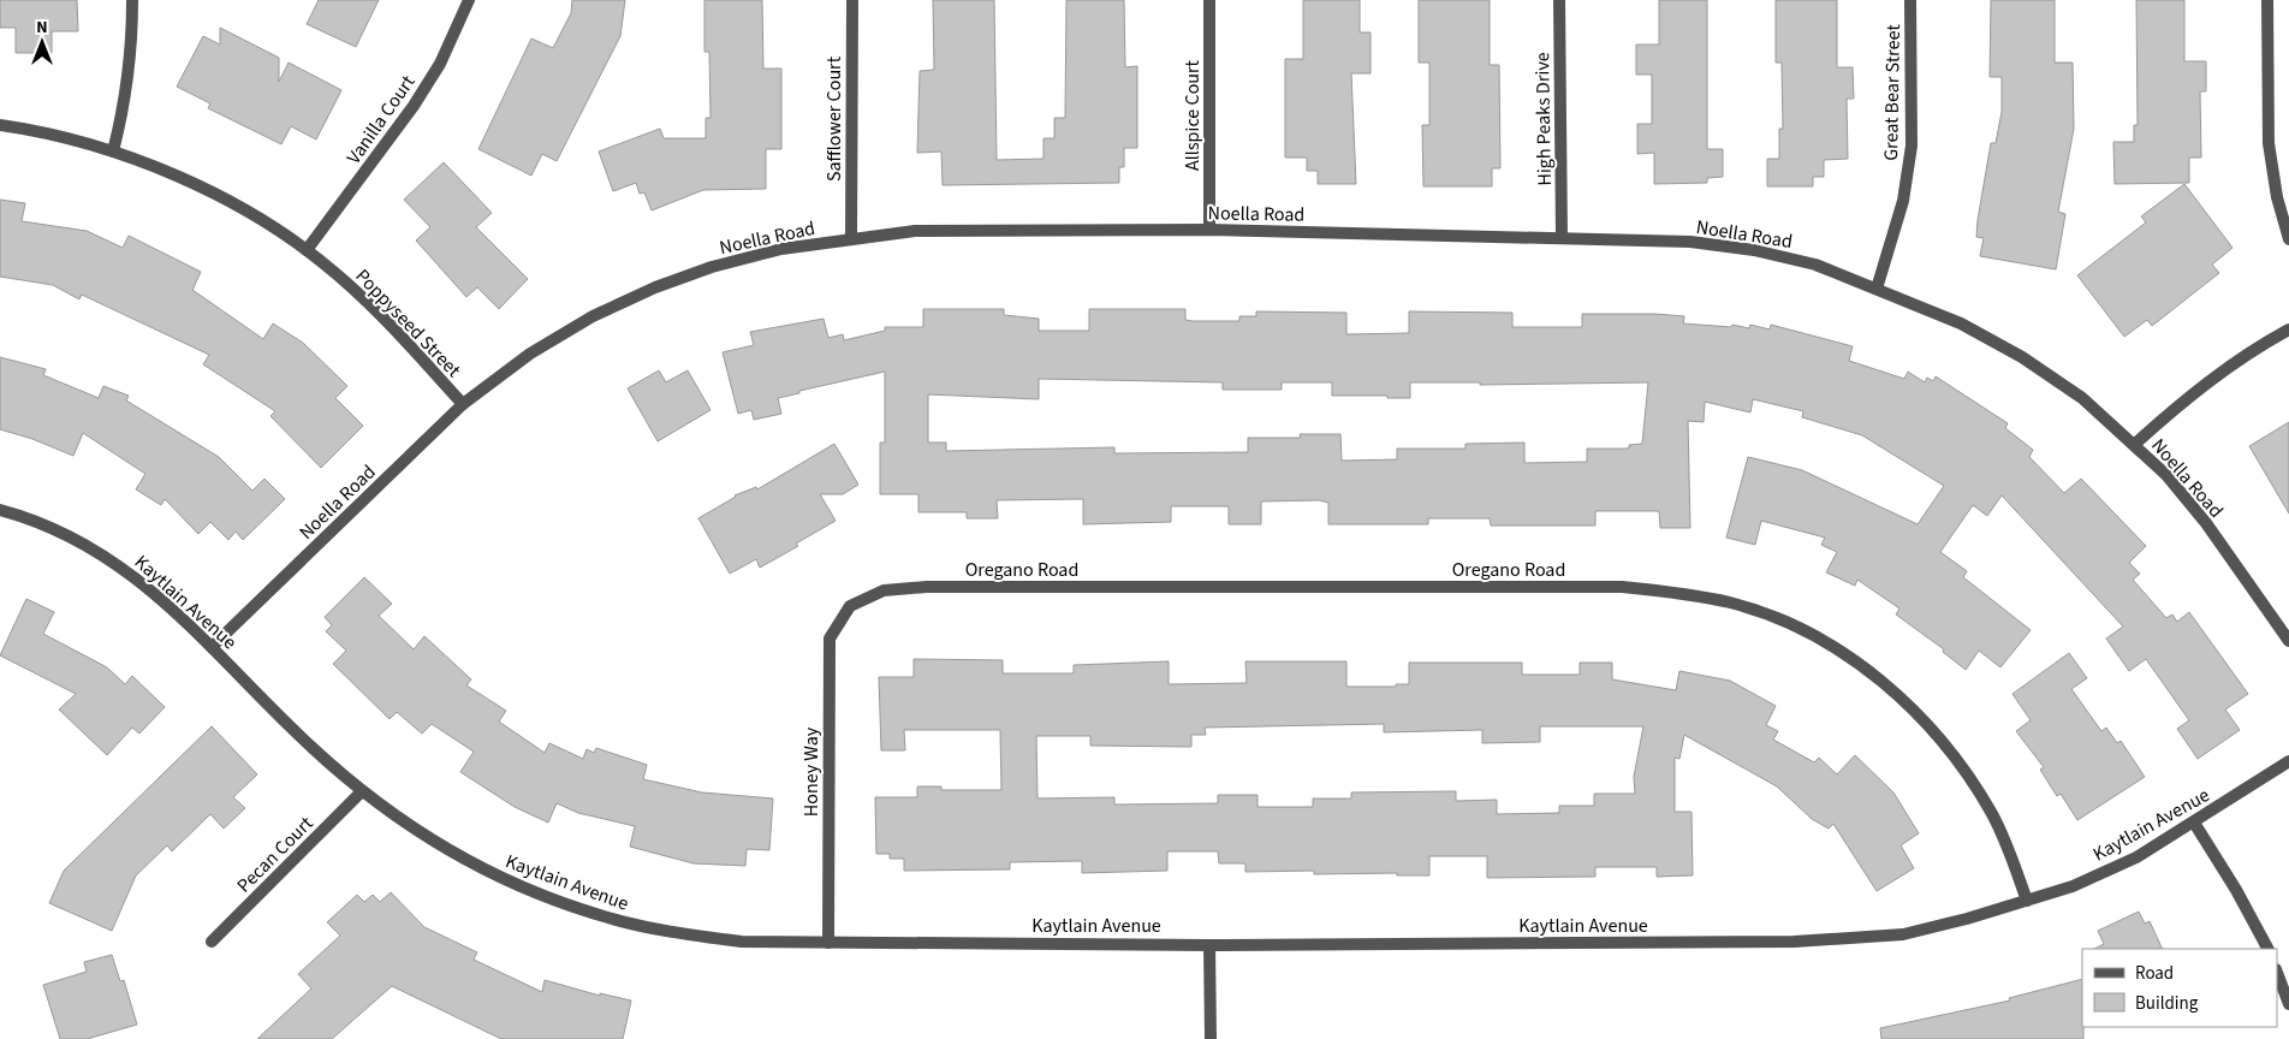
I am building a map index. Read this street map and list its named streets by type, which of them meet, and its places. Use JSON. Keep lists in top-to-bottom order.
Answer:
{
  "streets": {
    "street": [
      "Great Bear Street",
      "Allspice Court",
      "Vanilla Court",
      "Safflower Court",
      "High Peaks Drive",
      "Noella Road",
      "Poppyseed Street",
      "Oregano Road",
      "Kaytlain Avenue",
      "Honey Way",
      "Pecan Court"
    ]
  },
  "crossings": [
    ["Great Bear Street", "Noella Road"],
    ["Allspice Court", "Noella Road"],
    ["Vanilla Court", "Poppyseed Street"],
    ["Safflower Court", "Noella Road"],
    ["High Peaks Drive", "Noella Road"],
    ["Noella Road", "Poppyseed Street"],
    ["Noella Road", "Kaytlain Avenue"],
    ["Oregano Road", "Kaytlain Avenue"],
    ["Oregano Road", "Honey Way"],
    ["Kaytlain Avenue", "Honey Way"],
    ["Kaytlain Avenue", "Pecan Court"]
  ],
  "legend": ["Road", "Building"],
  "north": "top"
}
